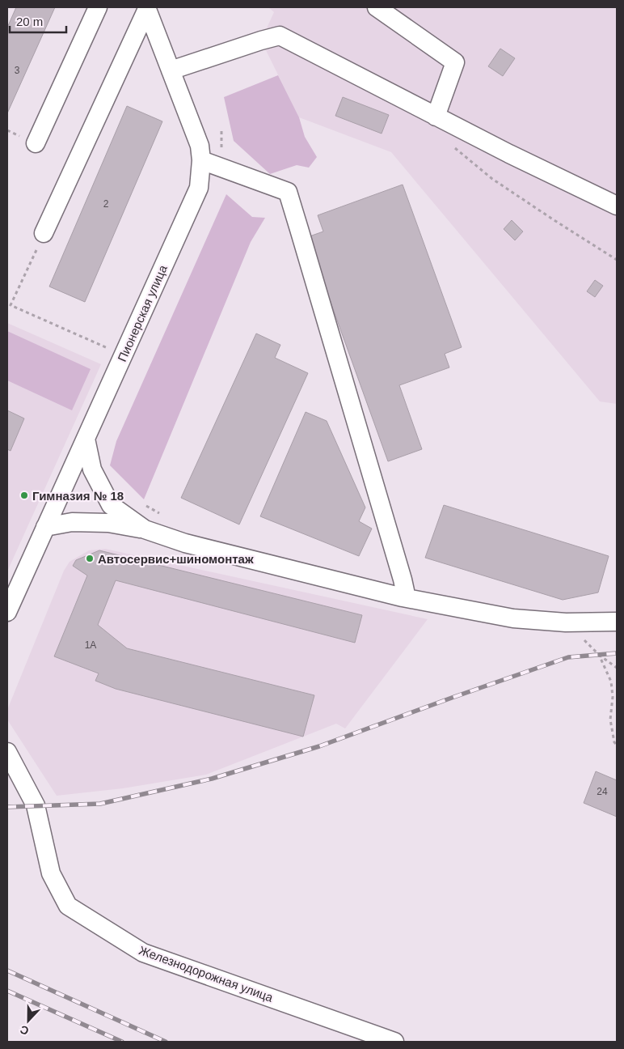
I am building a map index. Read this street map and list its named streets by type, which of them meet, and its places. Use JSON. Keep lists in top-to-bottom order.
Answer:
{
  "streets": {
    "street": ["Пионерская улица", "Железнодорожная улица"]
  },
  "places": ["Гимназия № 18", "Автосервис+шиномонтаж"],
  "house_numbers": [
    "3",
    "2",
    "1А",
    "24"
  ],
  "scale_bar": "20 m",
  "north": "bottom"
}
